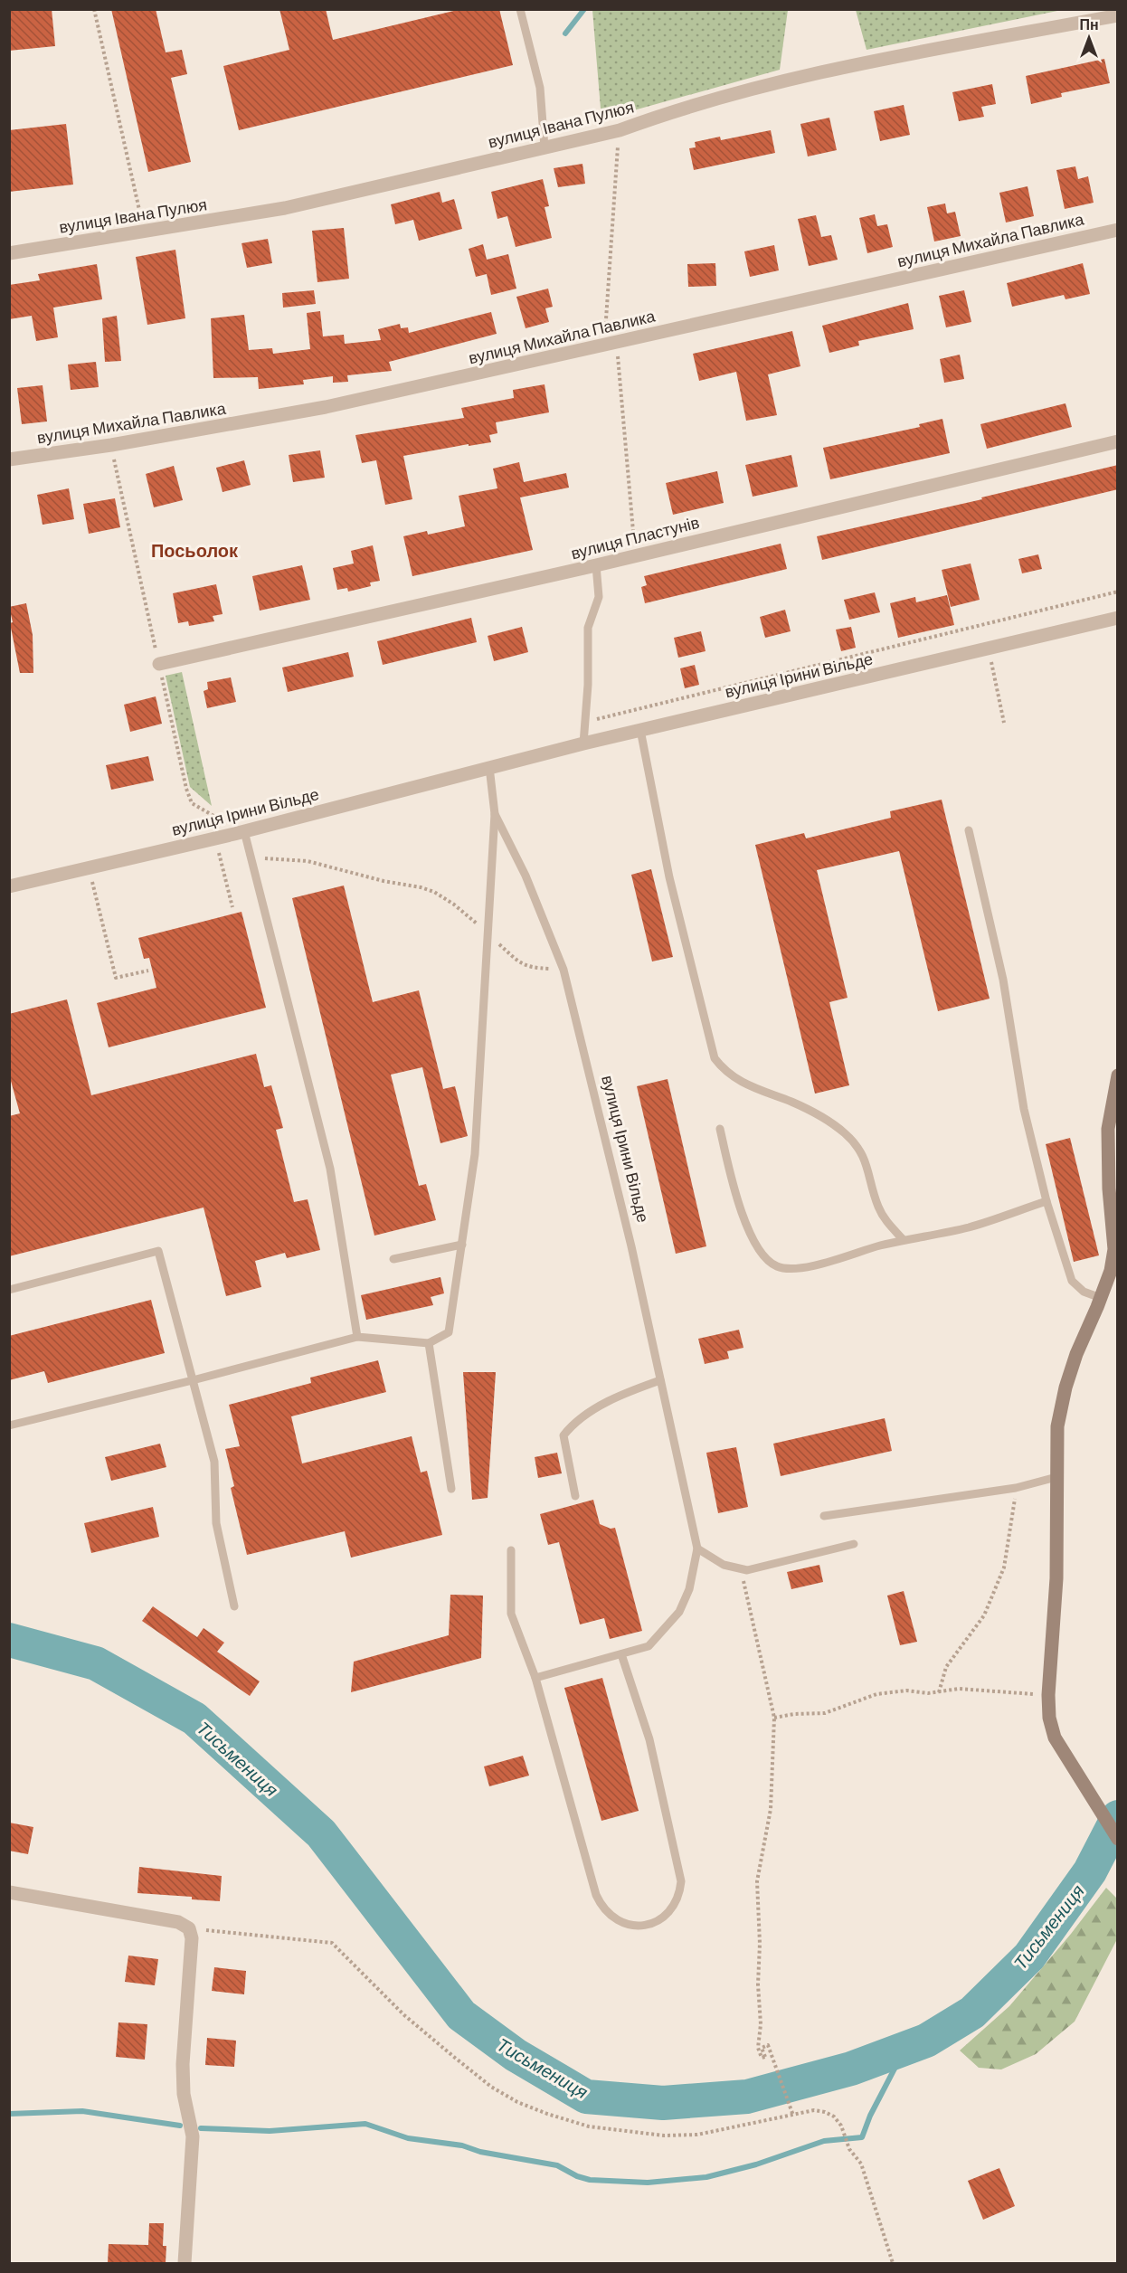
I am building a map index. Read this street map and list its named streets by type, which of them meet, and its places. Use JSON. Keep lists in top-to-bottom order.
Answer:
{
  "streets": {
    "street": [
      "вулиця Івана Пулюя",
      "вулиця Михайла Павлика",
      "вулиця Пластунів",
      "вулиця Ірини Вільде"
    ]
  },
  "districts": ["Посьолок"],
  "water": ["Тисьмениця"],
  "north": "top"
}
